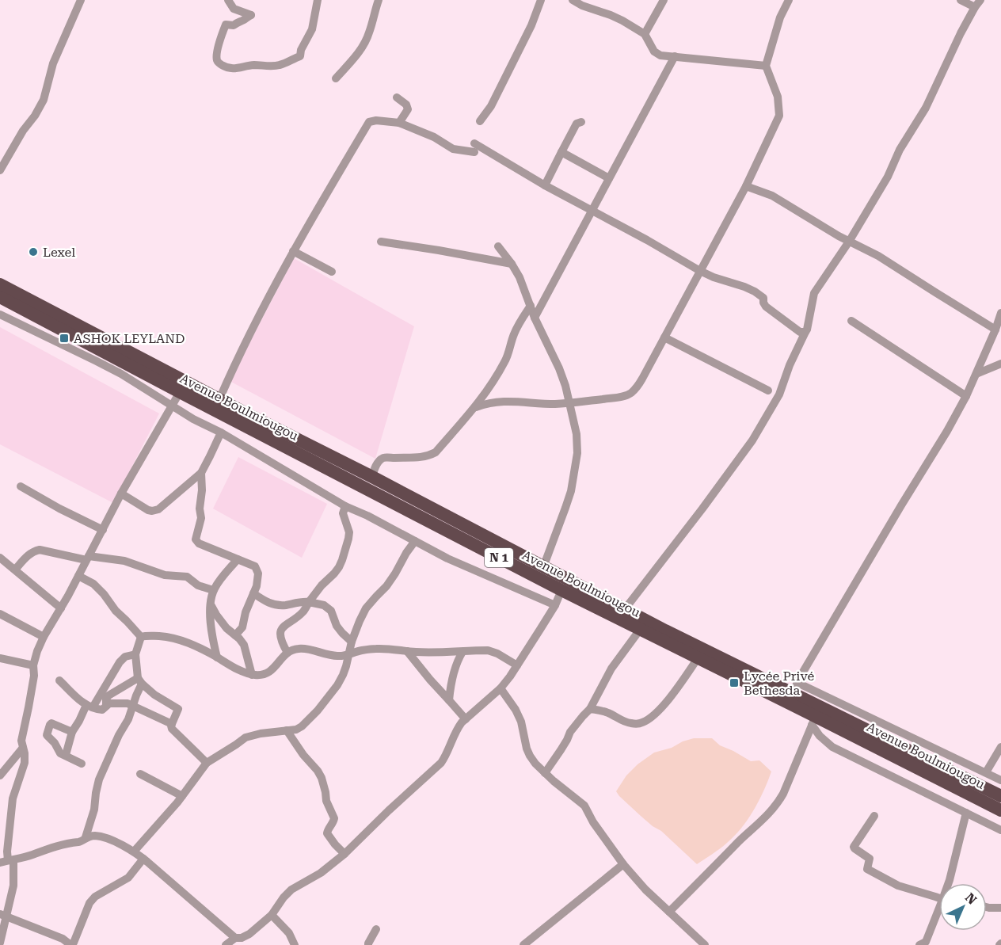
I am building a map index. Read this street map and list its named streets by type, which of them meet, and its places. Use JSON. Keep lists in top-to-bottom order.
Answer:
{
  "streets": {
    "highway": ["Avenue Boulmiougou", "N 1"]
  },
  "places": {
    "other": ["Lexel"],
    "transit": ["ASHOK LEYLAND", "Lycée Privé Bethesda"]
  },
  "north": "top right"
}
